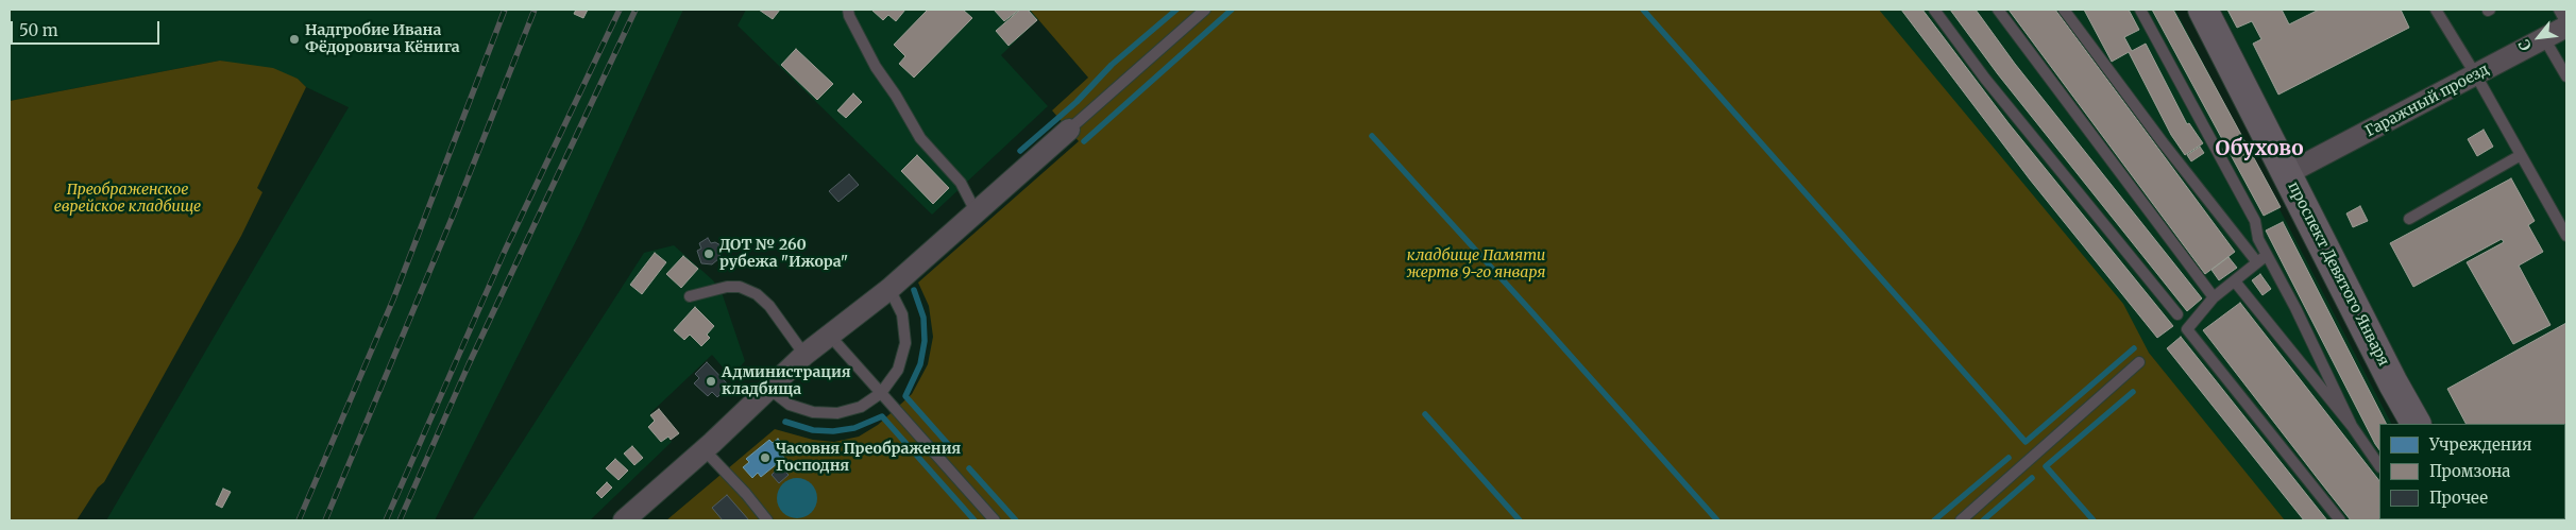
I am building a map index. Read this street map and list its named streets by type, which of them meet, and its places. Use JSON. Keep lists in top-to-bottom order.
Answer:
{
  "streets": {
    "street": ["Гаражный проезд", "проспект Девятого Января"]
  },
  "crossings": [
    ["Гаражный проезд", "проспект Девятого Января"]
  ],
  "districts": ["Обухово"],
  "parks": ["Преображенское еврейское кладбище", "кладбище Памяти жертв 9-го января"],
  "places": [
    "Надгробие Ивана Фёдоровича Кёнига",
    "ДОТ № 260 рубежа \"Ижора\"",
    "Администрация кладбища",
    "Часовня Преображения Господня"
  ],
  "legend": ["Учреждения", "Промзона", "Прочее"],
  "scale_bar": "50 m",
  "north": "bottom left"
}
